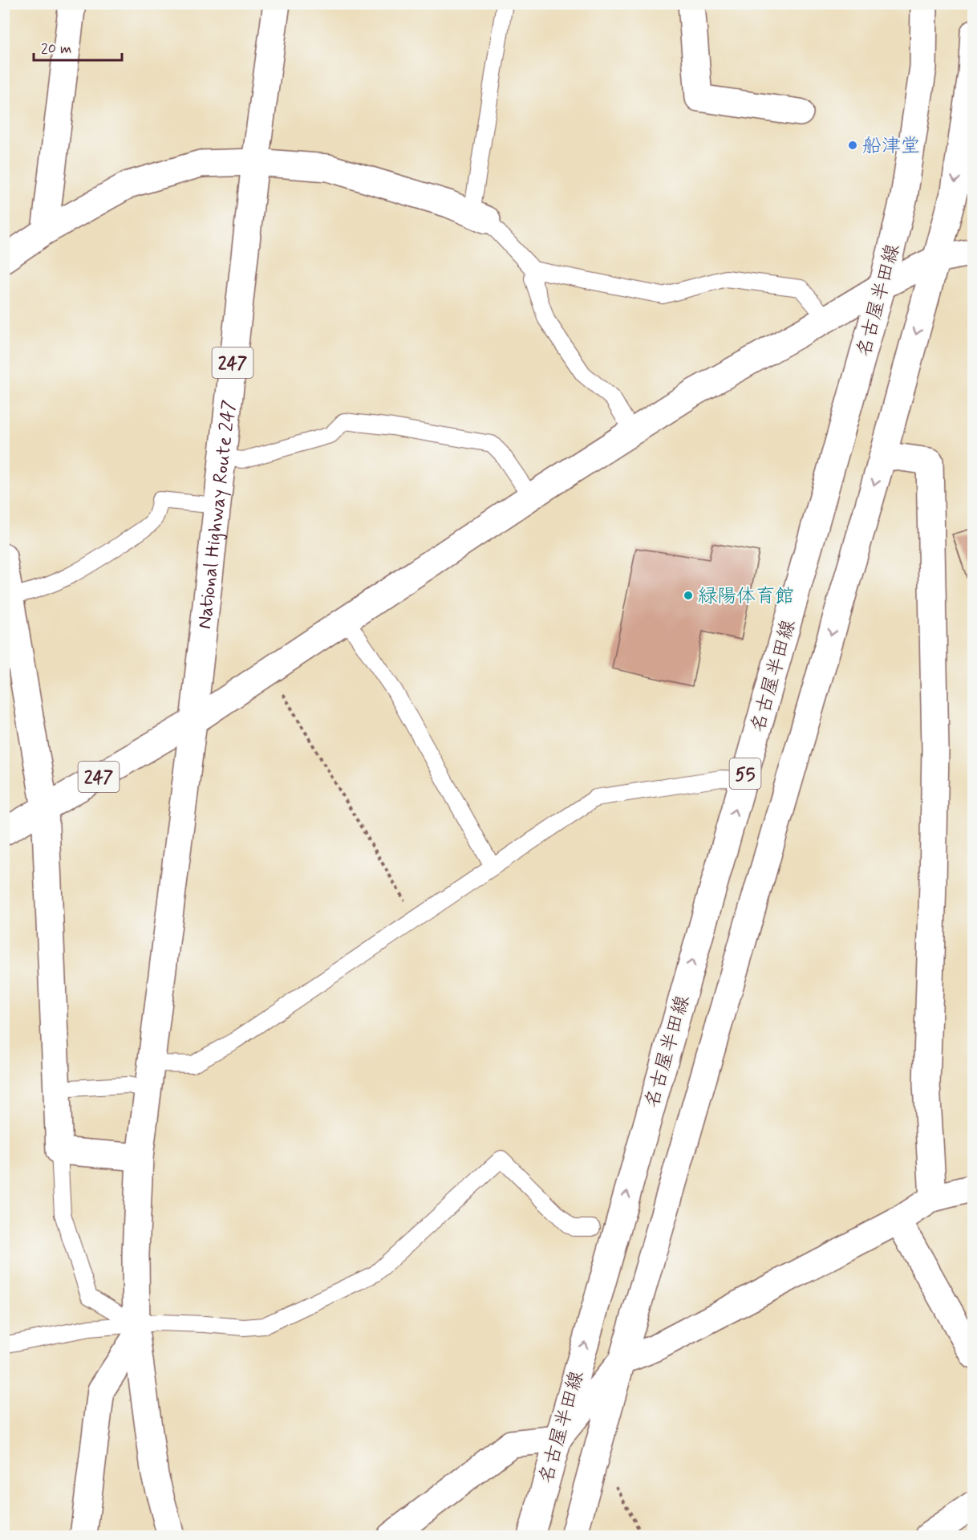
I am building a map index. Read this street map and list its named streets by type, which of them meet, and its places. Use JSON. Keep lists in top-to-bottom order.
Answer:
{
  "streets": {
    "main road": [
      "名古屋半田線",
      "247",
      "National Highway Route 247",
      "55"
    ]
  },
  "crossings": [
    ["247", "National Highway Route 247"]
  ],
  "places": ["船津堂", "緑陽体育館"],
  "scale_bar": "20 m"
}
